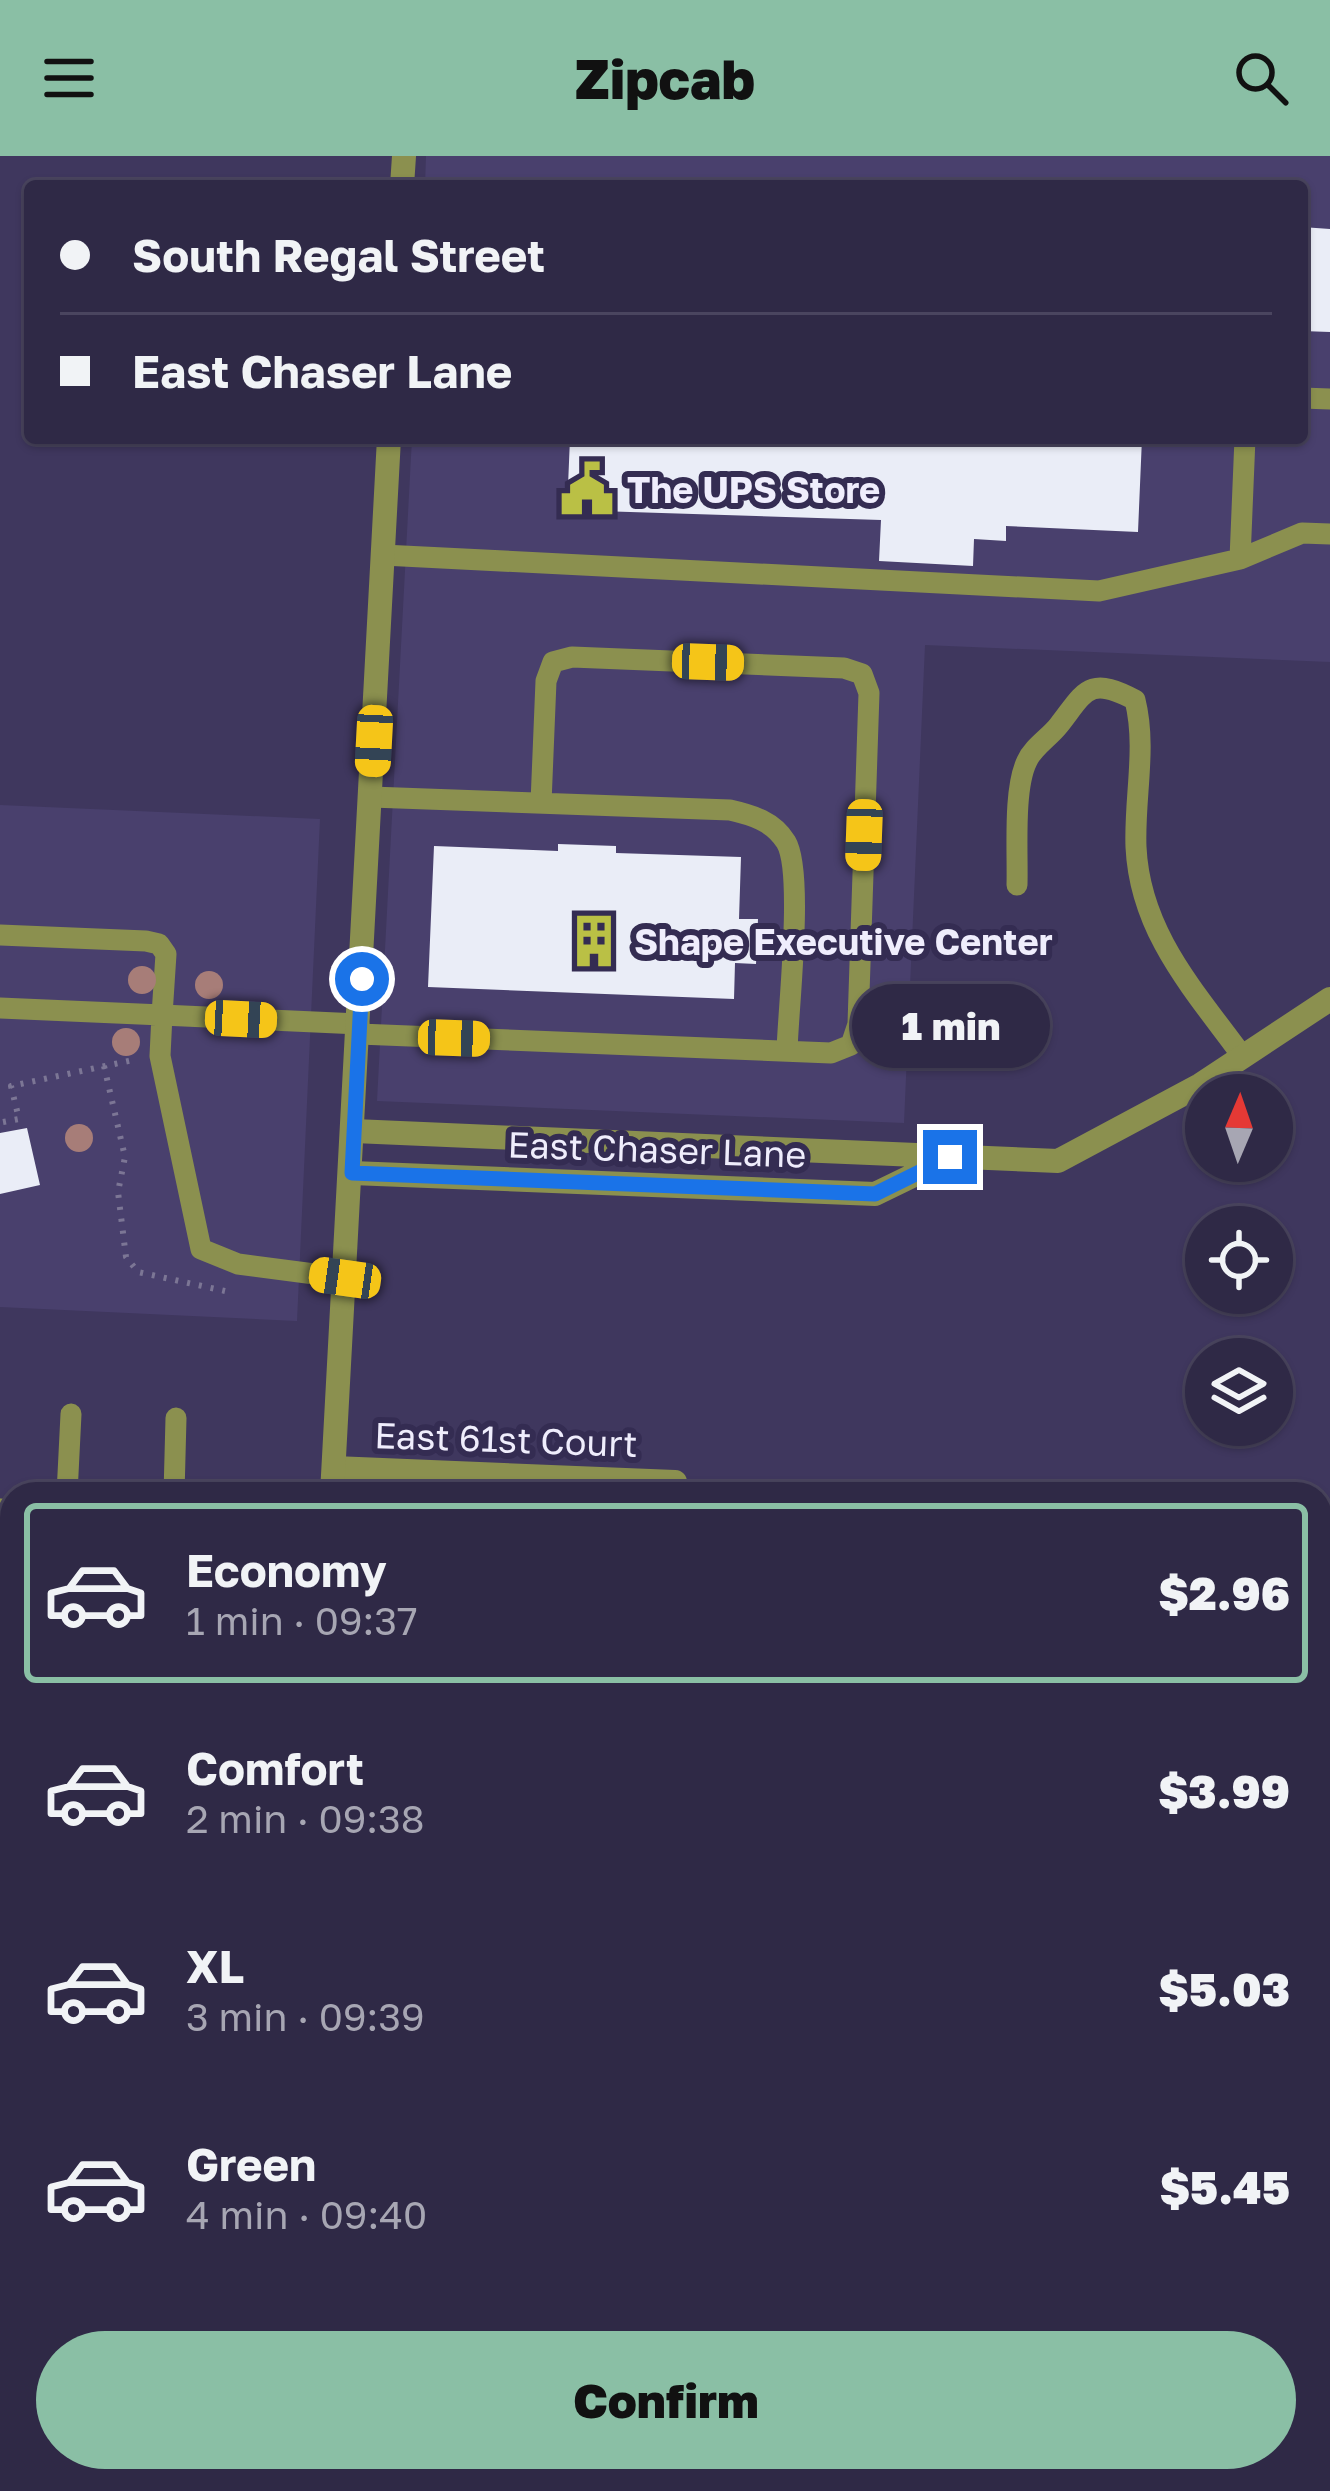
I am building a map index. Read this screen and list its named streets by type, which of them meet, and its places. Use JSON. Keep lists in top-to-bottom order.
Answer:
{
  "streets": {
    "street": ["East Chaser Lane", "East 61st Court"]
  },
  "places": {
    "public building": ["The UPS Store"],
    "building": ["Shape Executive Center"]
  },
  "north": "top",
  "page": {
    "header": "Zipcab",
    "banner": ["South Regal Street", "East Chaser Lane"],
    "bubble": "1 min",
    "list": [
      {
        "name": "Economy",
        "note": "1 min · 09:37",
        "value": "$2.96"
      },
      {
        "name": "Comfort",
        "note": "2 min · 09:38",
        "value": "$3.99"
      },
      {
        "name": "XL",
        "note": "3 min · 09:39",
        "value": "$5.03"
      },
      {
        "name": "Green",
        "note": "4 min · 09:40",
        "value": "$5.45"
      }
    ],
    "buttons": "Confirm"
  }
}
